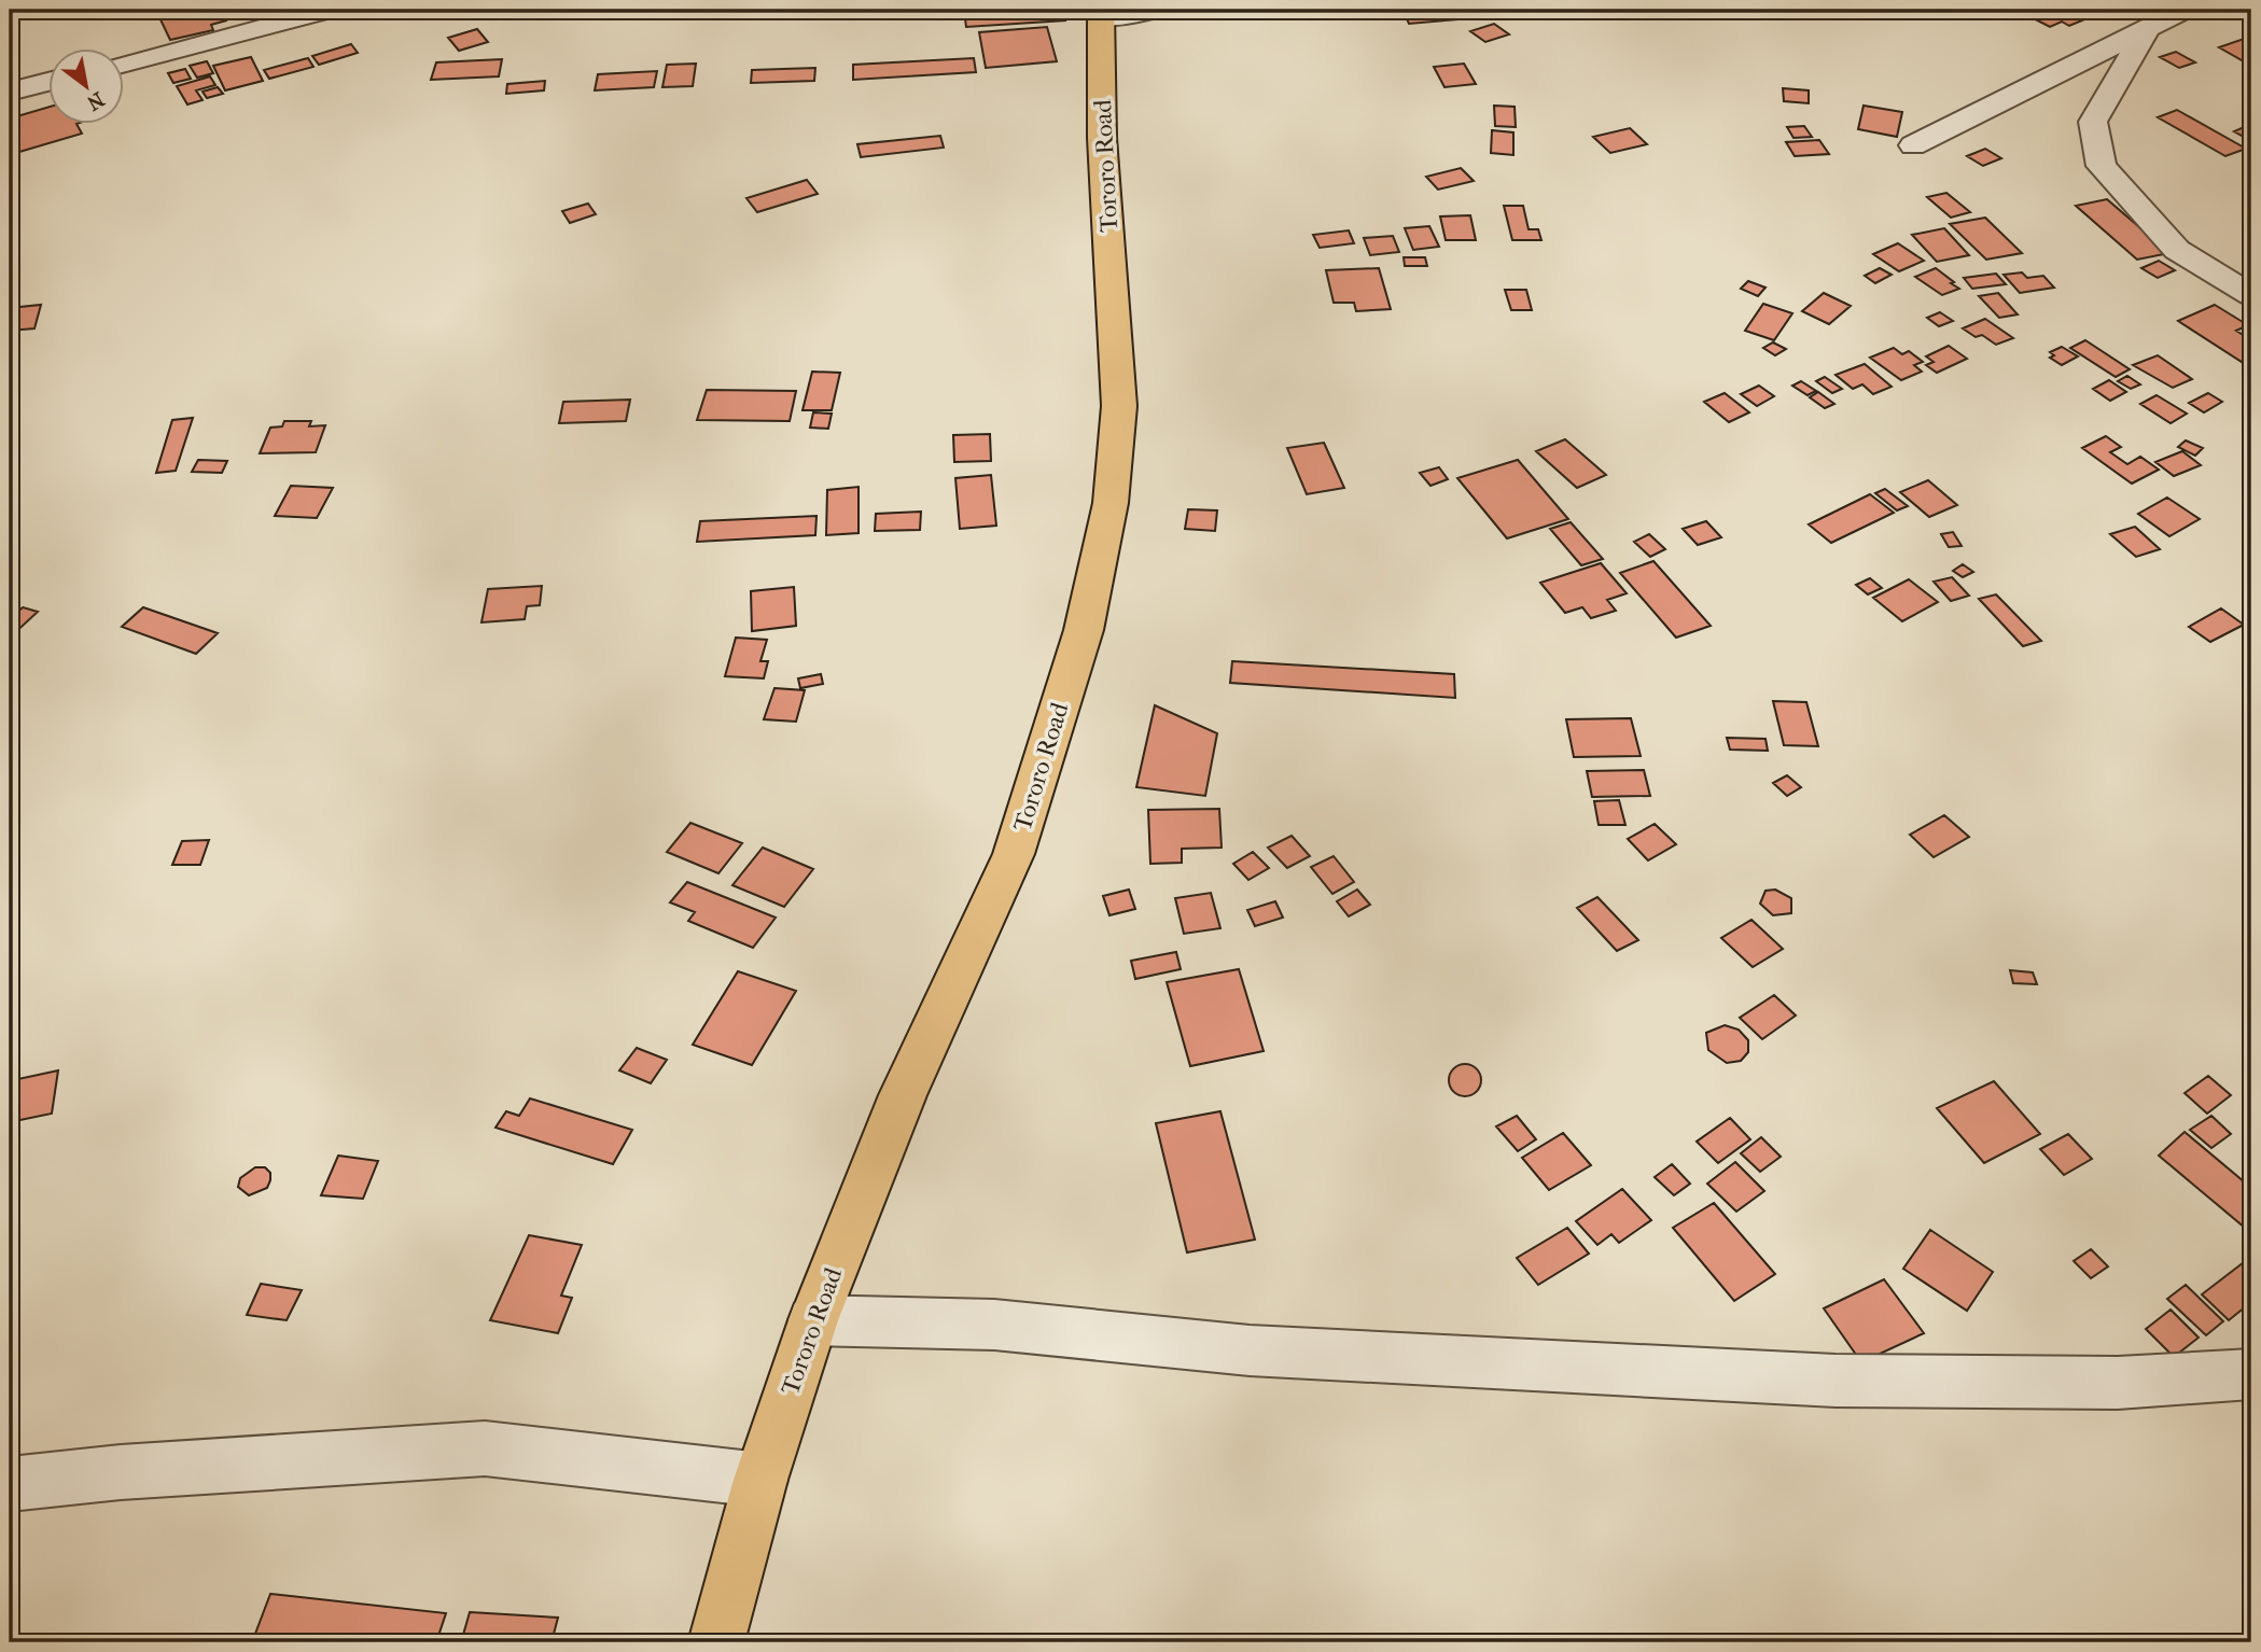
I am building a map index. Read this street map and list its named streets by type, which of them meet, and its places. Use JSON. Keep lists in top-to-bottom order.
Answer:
{
  "streets": {
    "main road": ["Tororo Road"]
  },
  "north": "bottom right"
}
